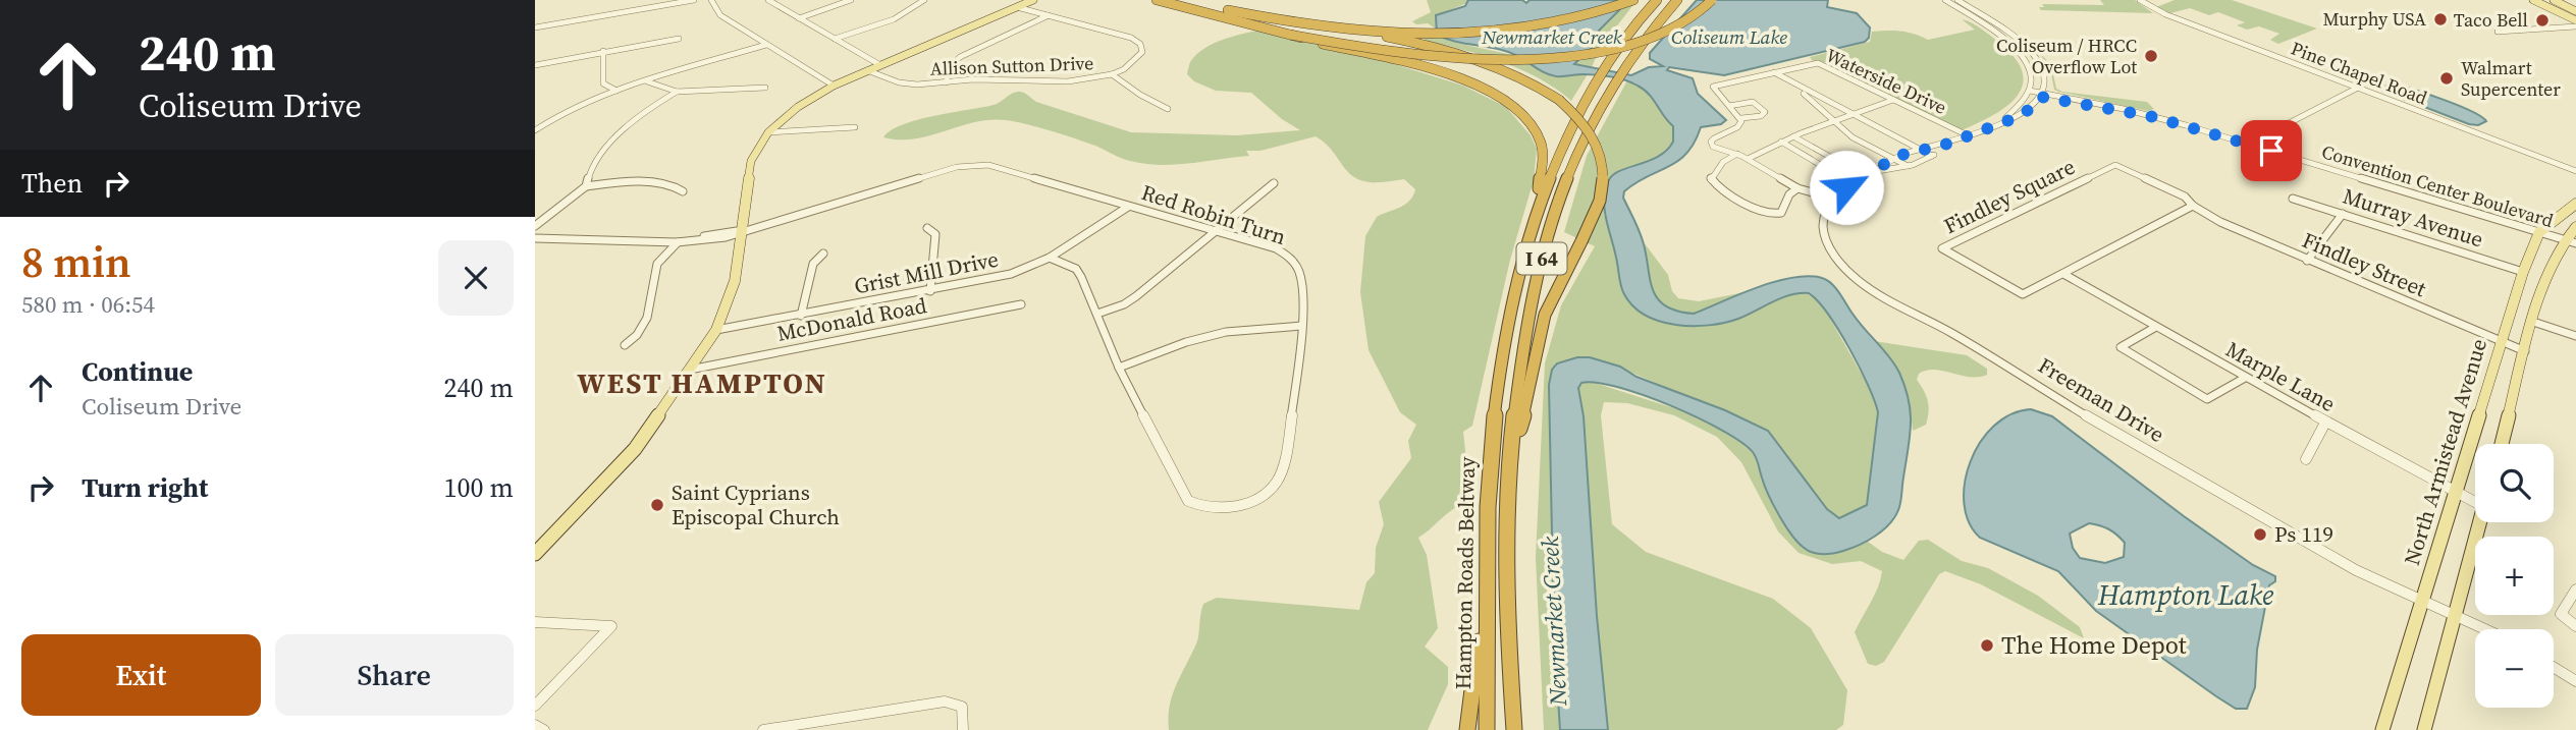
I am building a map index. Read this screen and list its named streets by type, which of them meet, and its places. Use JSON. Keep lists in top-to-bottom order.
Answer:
{
  "streets": {
    "highway": ["I 64", "Hampton Roads Beltway"],
    "main road": ["North Armistead Avenue"],
    "street": [
      "Allison Sutton Drive",
      "Pine Chapel Road",
      "Waterside Drive",
      "Convention Center Boulevard",
      "Findley Square",
      "Red Robin Turn",
      "Murray Avenue",
      "Findley Street",
      "Grist Mill Drive",
      "McDonald Road",
      "Marple Lane",
      "Freeman Drive"
    ]
  },
  "crossings": [
    ["Convention Center Boulevard", "North Armistead Avenue"],
    ["Findley Square", "Findley Street"],
    ["Findley Square", "Marple Lane"],
    ["Red Robin Turn", "Grist Mill Drive"],
    ["Murray Avenue", "North Armistead Avenue"],
    ["I 64", "Hampton Roads Beltway"],
    ["Findley Street", "North Armistead Avenue"],
    ["Marple Lane", "North Armistead Avenue"],
    ["Freeman Drive", "North Armistead Avenue"]
  ],
  "districts": ["WEST HAMPTON"],
  "water": ["Newmarket Creek", "Coliseum Lake", "Hampton Lake"],
  "places": [
    "Murphy USA",
    "Taco Bell",
    "Coliseum / HRCC Overflow Lot",
    "Walmart Supercenter",
    "Saint Cyprians Episcopal Church",
    "Ps 119",
    "The Home Depot"
  ],
  "page": {
    "turn": ["240 m", "Coliseum Drive"],
    "then": "Then",
    "heading": ["8 min", "580 m · 06:54"],
    "list": [
      {
        "name": "Continue",
        "note": "Coliseum Drive",
        "value": "240 m"
      },
      {
        "name": "Turn right",
        "value": "100 m"
      }
    ],
    "map_buttons": ["+", "−"],
    "buttons": ["Exit", "Share"]
  }
}
